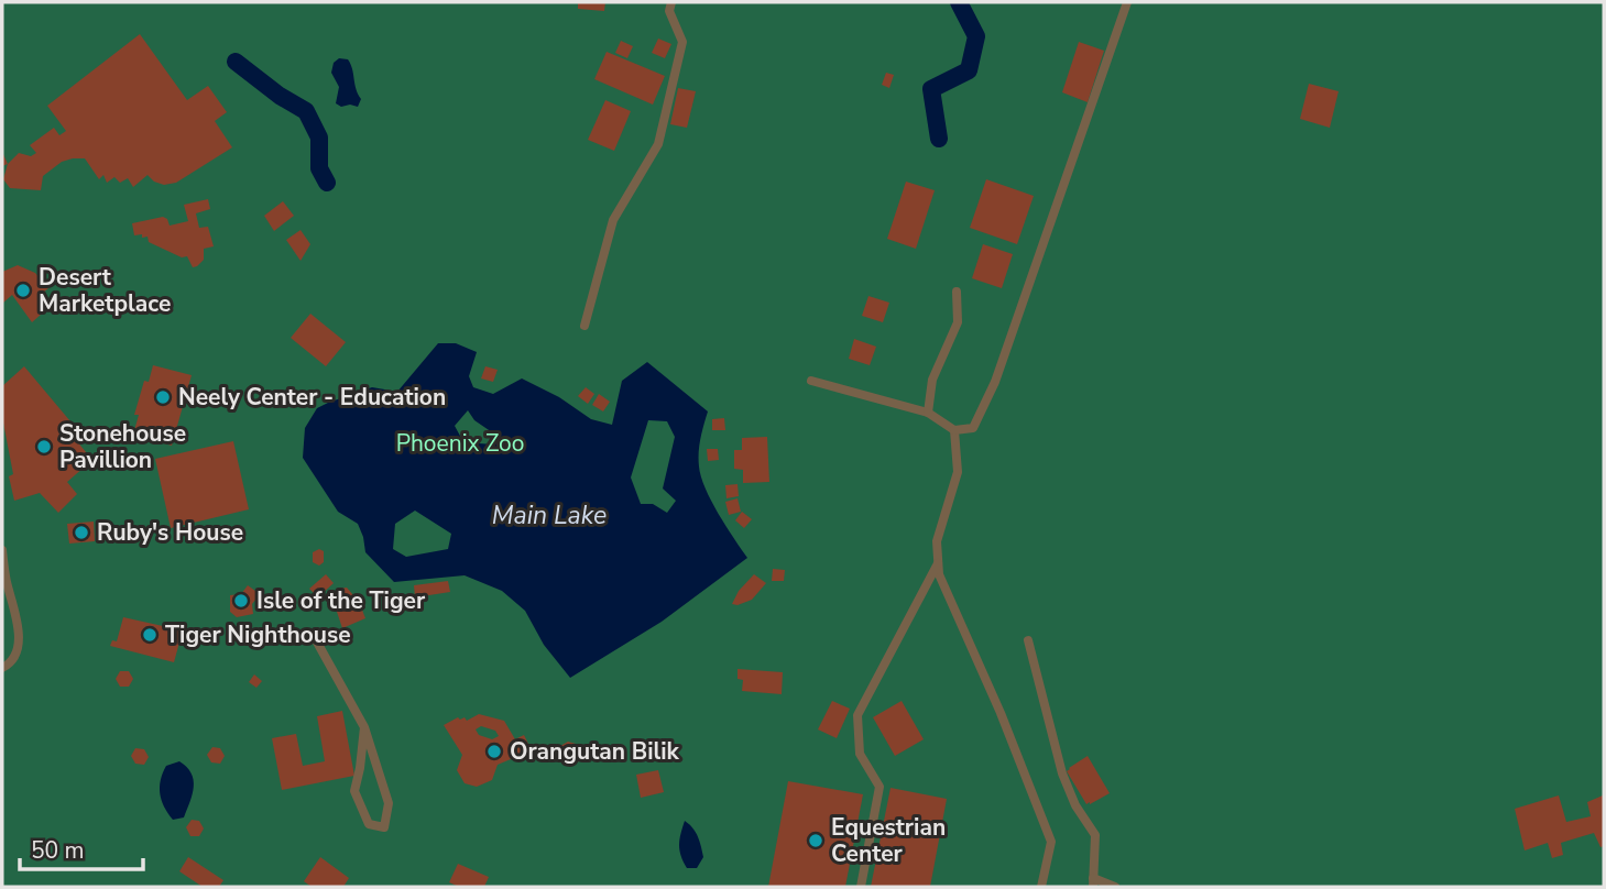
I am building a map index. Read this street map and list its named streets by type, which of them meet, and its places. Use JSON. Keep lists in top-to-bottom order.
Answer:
{
  "water": ["Main Lake"],
  "parks": ["Phoenix Zoo"],
  "places": [
    "Desert Marketplace",
    "Neely Center - Education",
    "Stonehouse Pavillion",
    "Ruby's House",
    "Isle of the Tiger",
    "Tiger Nighthouse",
    "Orangutan Bilik",
    "Equestrian Center"
  ],
  "scale_bar": "50 m"
}
